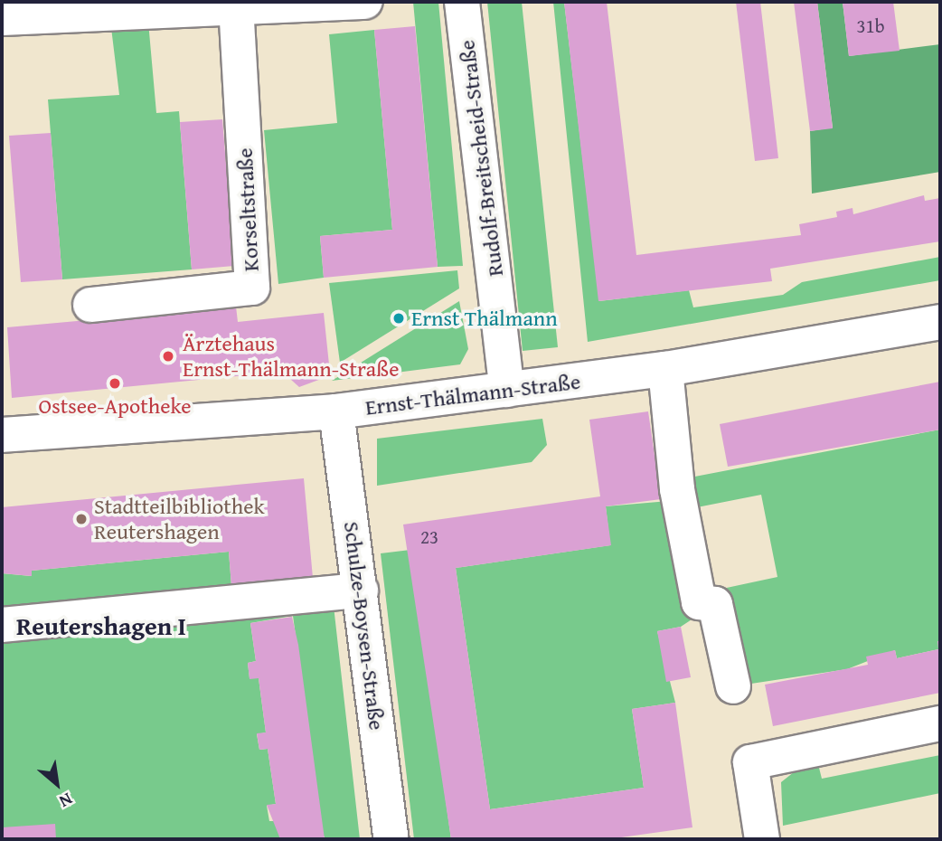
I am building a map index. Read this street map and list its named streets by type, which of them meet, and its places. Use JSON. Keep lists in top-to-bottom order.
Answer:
{
  "streets": {
    "street": [
      "Rudolf-Breitscheid-Straße",
      "Korseltstraße",
      "Ernst-Thälmann-Straße",
      "Schulze-Boysen-Straße"
    ]
  },
  "crossings": [
    ["Rudolf-Breitscheid-Straße", "Ernst-Thälmann-Straße"],
    ["Ernst-Thälmann-Straße", "Schulze-Boysen-Straße"]
  ],
  "districts": ["Reutershagen I"],
  "places": [
    "Ernst Thälmann",
    "Ärztehaus Ernst-Thälmann-Straße",
    "Ostsee-Apotheke",
    "Stadtteilbibliothek Reutershagen"
  ],
  "house_numbers": ["31b", "23"],
  "north": "bottom right"
}
